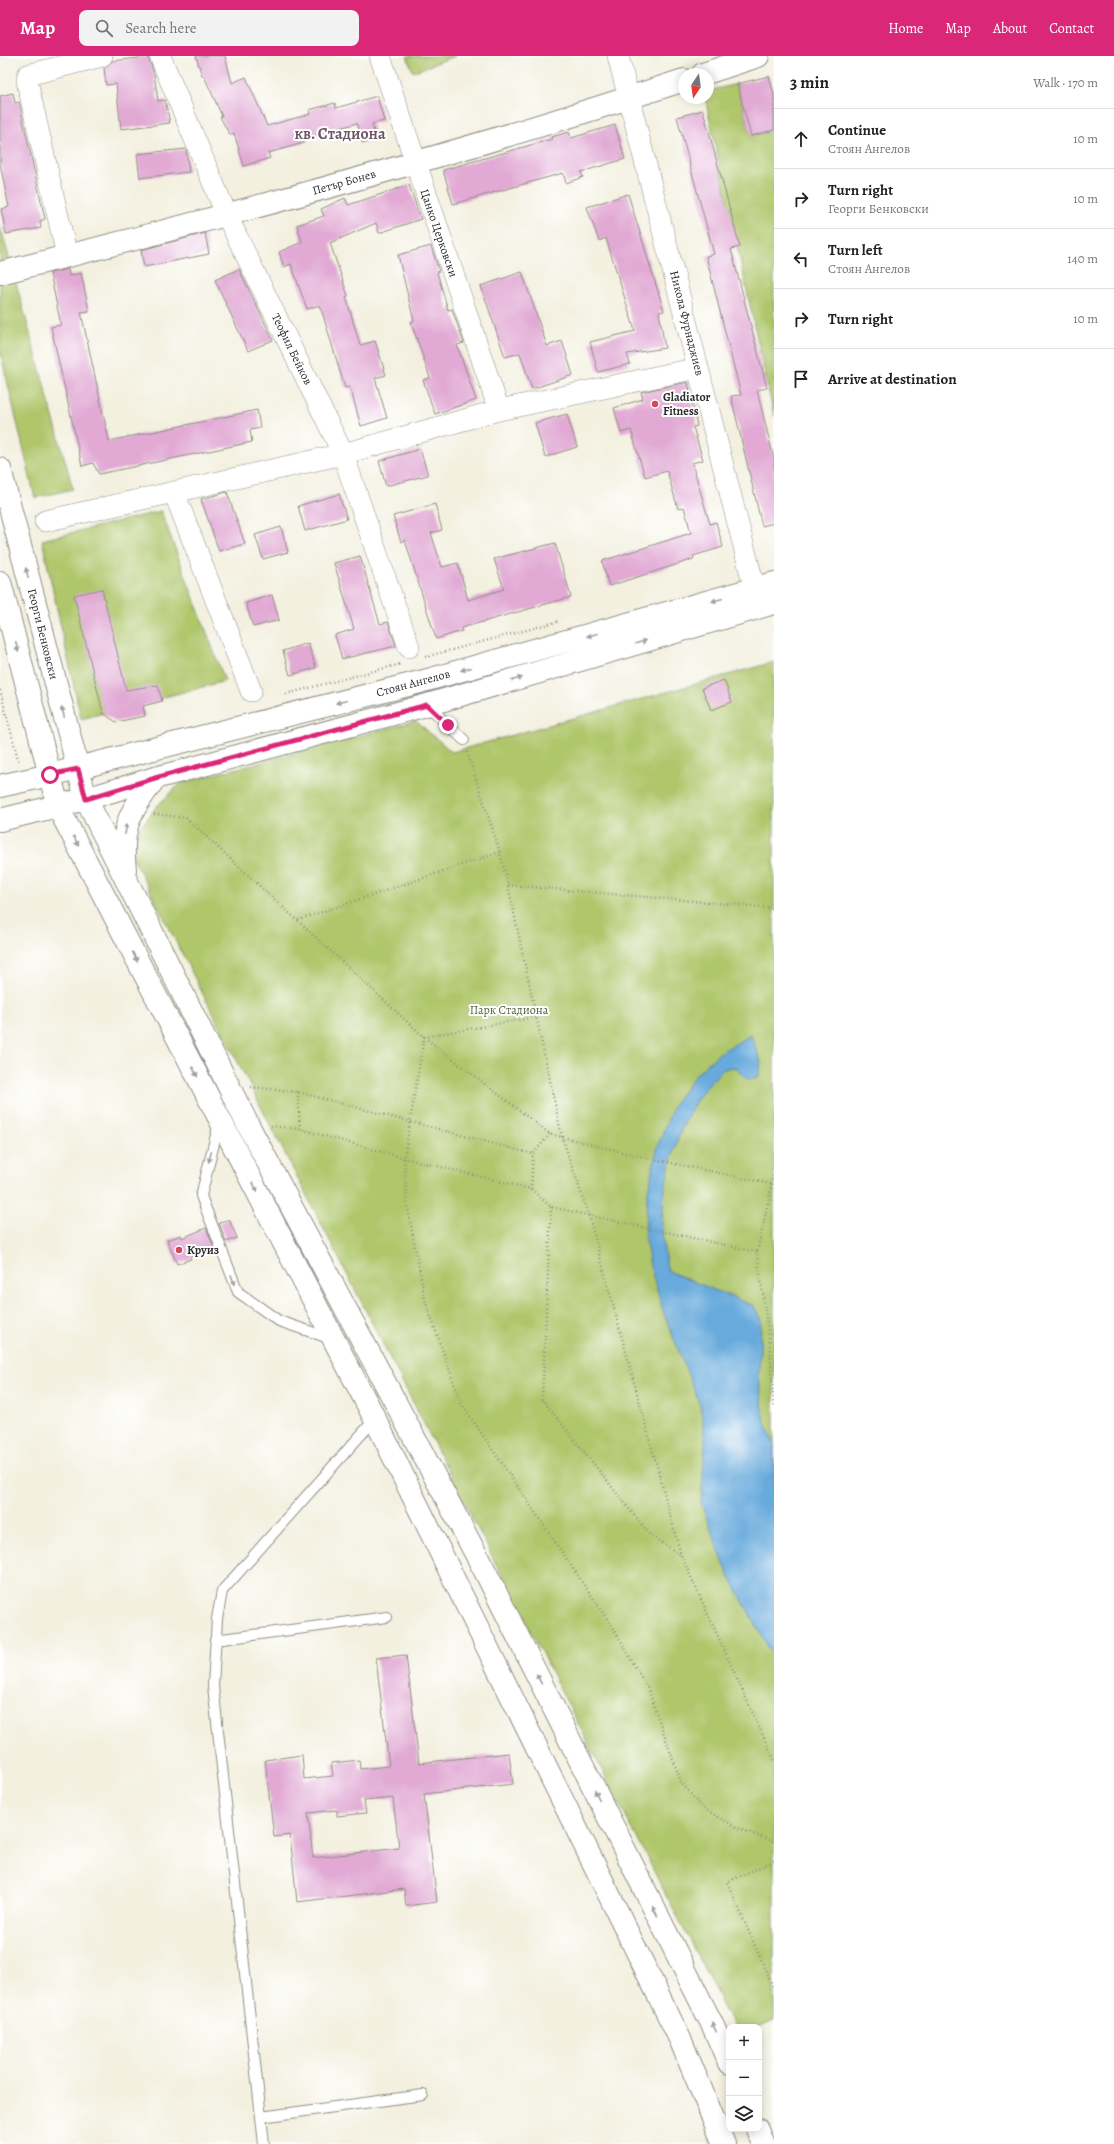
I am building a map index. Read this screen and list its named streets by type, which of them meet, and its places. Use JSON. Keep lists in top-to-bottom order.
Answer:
{
  "streets": {
    "main road": ["Петър Бонев", "Георги Бенковски", "Стоян Ангелов"],
    "street": ["Цанко Церковски", "Никола Фурнаджиев", "Теофил Бейков"]
  },
  "crossings": [
    ["Петър Бонев", "Цанко Церковски"],
    ["Петър Бонев", "Никола Фурнаджиев"],
    ["Петър Бонев", "Теофил Бейков"],
    ["Никола Фурнаджиев", "Стоян Ангелов"],
    ["Георги Бенковски", "Стоян Ангелов"]
  ],
  "districts": ["кв. Стадиона"],
  "parks": ["Парк Стадиона"],
  "places": ["Gladiator Fitness", "Круиз"],
  "north": "bottom",
  "page": {
    "header": "Map",
    "search": "Search here",
    "nav": [
      "Home",
      "Map",
      "About",
      "Contact"
    ],
    "heading": ["3 min", "Walk · 170 m"],
    "list": [
      ["Continue", "Стоян Ангелов", "10 m"],
      ["Turn right", "Георги Бенковски", "10 m"],
      ["Turn left", "Стоян Ангелов", "140 m"],
      ["Turn right", "10 m"],
      "Arrive at destination"
    ],
    "map_buttons": ["+", "−"]
  }
}
